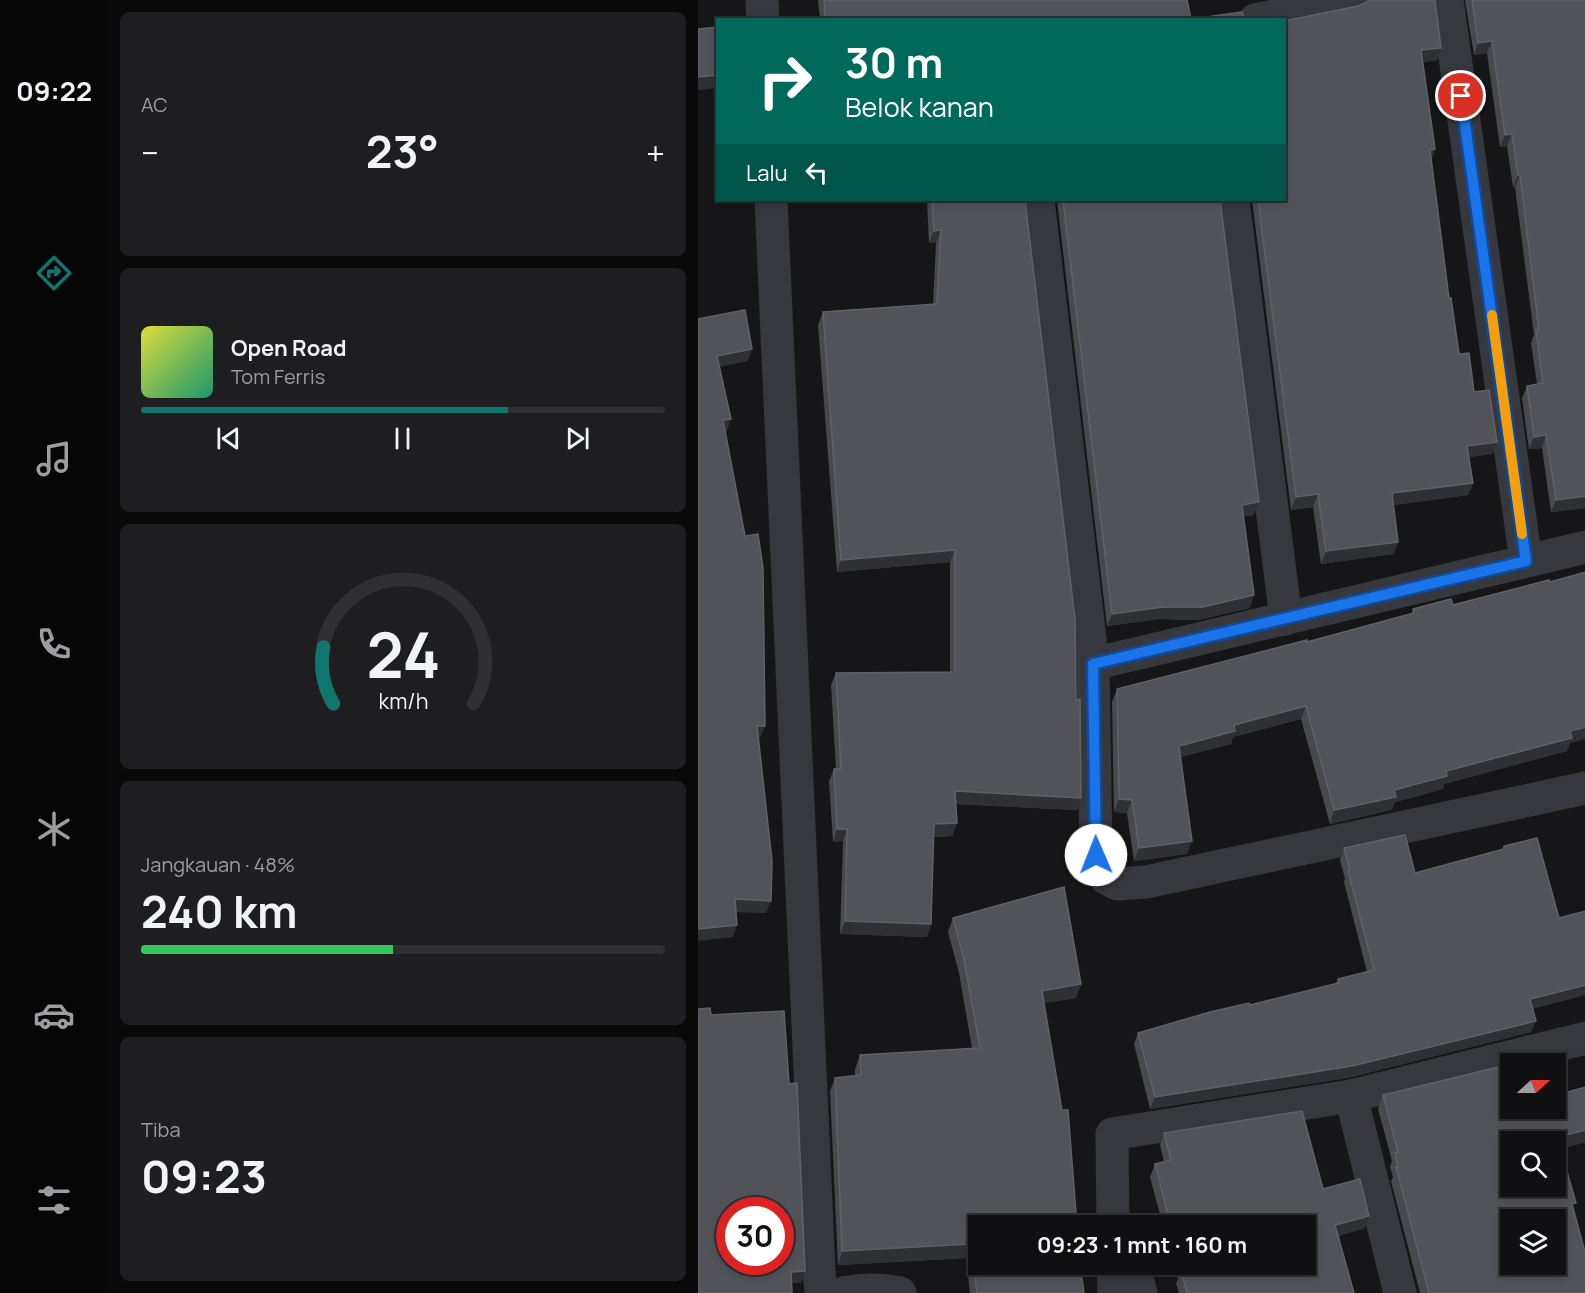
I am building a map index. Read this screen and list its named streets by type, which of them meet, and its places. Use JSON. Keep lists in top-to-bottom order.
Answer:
{
  "north": "right",
  "page": {
    "tabs": "09:22",
    "tile": [
      "AC",
      ["Jangkauan · 48%", "240 km"],
      ["Tiba", "09:23"]
    ],
    "turn": ["30 m", "Belok kanan"],
    "heat": ["−", "23°", "+"],
    "then": "Lalu",
    "song": ["Open Road", "Tom Ferris"],
    "limit": "30",
    "trip": "09:23 · 1 mnt · 160 m",
    "gauge": ["24", "km/h"]
  }
}
